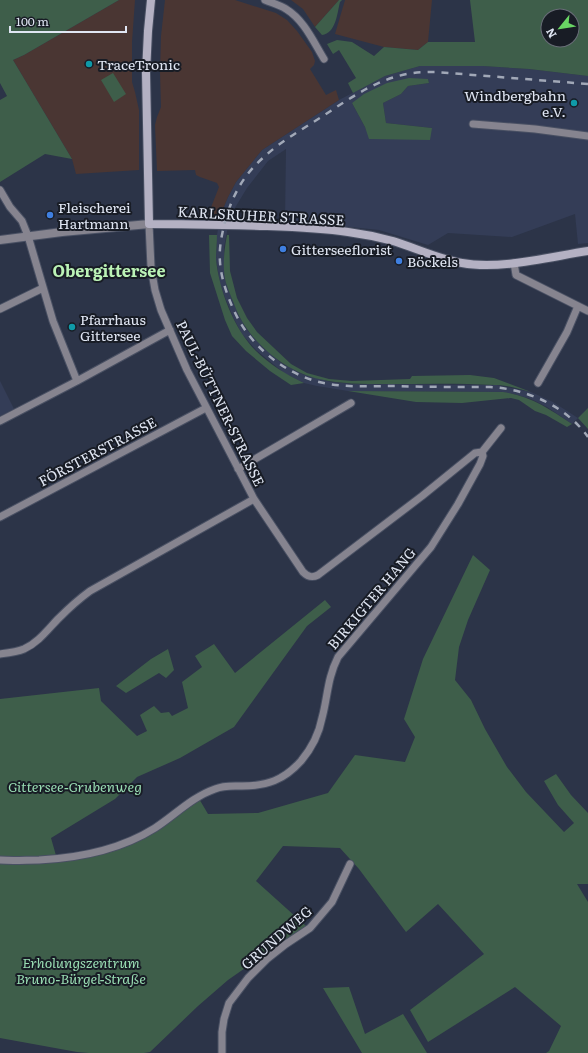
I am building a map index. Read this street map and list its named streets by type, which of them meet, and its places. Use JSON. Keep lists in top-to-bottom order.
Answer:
{
  "streets": {
    "main road": ["KARLSRUHER STRASSE"],
    "street": [
      "PAUL-BÜTTNER-STRASSE",
      "FÖRSTERSTRASSE",
      "BIRKIGTER HANG",
      "GRUNDWEG"
    ]
  },
  "crossings": [
    ["KARLSRUHER STRASSE", "PAUL-BÜTTNER-STRASSE"],
    ["PAUL-BÜTTNER-STRASSE", "FÖRSTERSTRASSE"],
    ["PAUL-BÜTTNER-STRASSE", "BIRKIGTER HANG"]
  ],
  "districts": ["Obergittersee"],
  "parks": ["Gittersee-Grubenweg", "Erholungszentrum Bruno-Bürgel-Straße"],
  "places": [
    "TraceTronic",
    "Windbergbahn e.V.",
    "Fleischerei Hartmann",
    "Gitterseeflorist",
    "Böckels",
    "Pfarrhaus Gittersee"
  ],
  "scale_bar": "100 m",
  "north": "bottom left"
}
